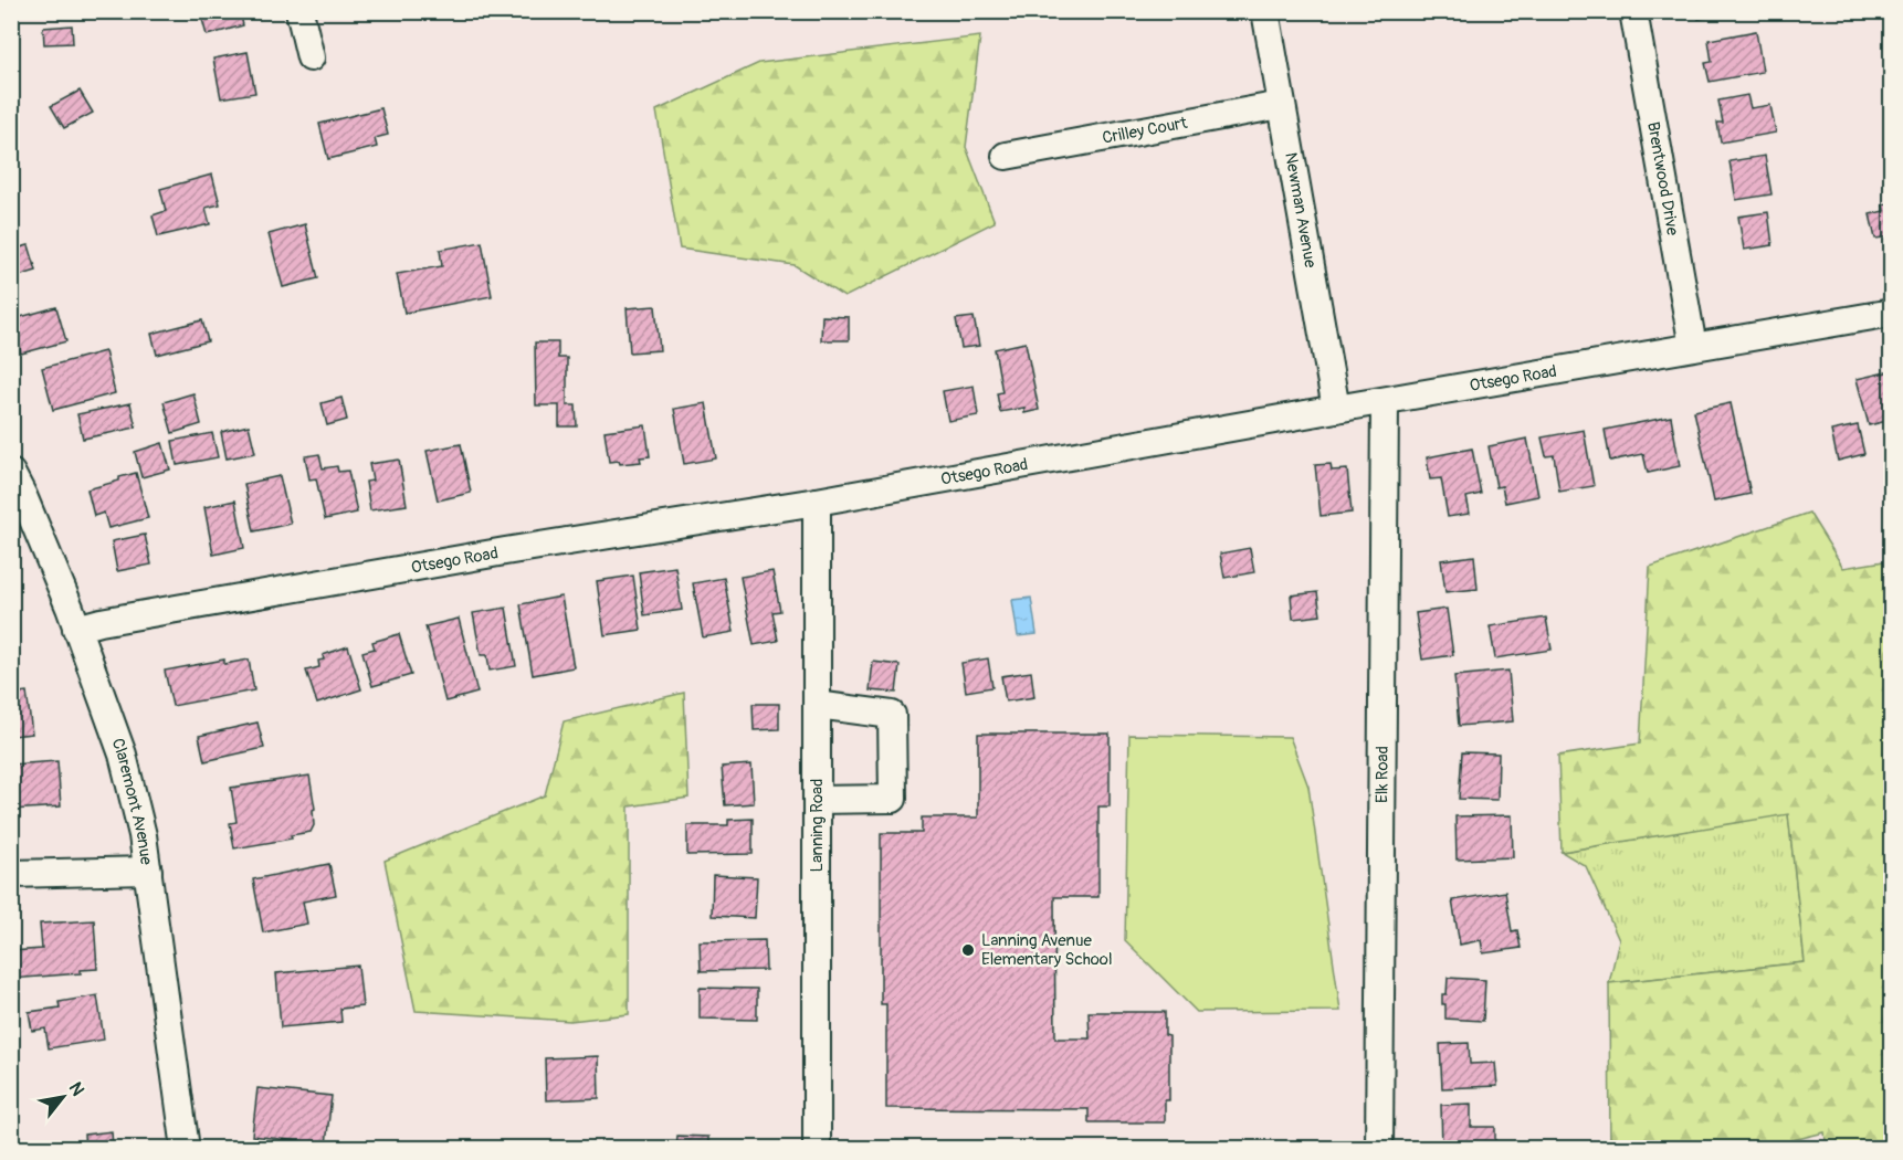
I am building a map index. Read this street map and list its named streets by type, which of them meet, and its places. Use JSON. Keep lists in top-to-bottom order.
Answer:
{
  "streets": {
    "street": [
      "Crilley Court",
      "Brentwood Drive",
      "Newman Avenue",
      "Otsego Road",
      "Elk Road",
      "Claremont Avenue",
      "Lanning Road"
    ]
  },
  "crossings": [
    ["Crilley Court", "Newman Avenue"],
    ["Brentwood Drive", "Otsego Road"],
    ["Newman Avenue", "Otsego Road"],
    ["Otsego Road", "Elk Road"],
    ["Otsego Road", "Claremont Avenue"],
    ["Otsego Road", "Lanning Road"]
  ],
  "places": ["Lanning Avenue Elementary School"],
  "north": "top right"
}
